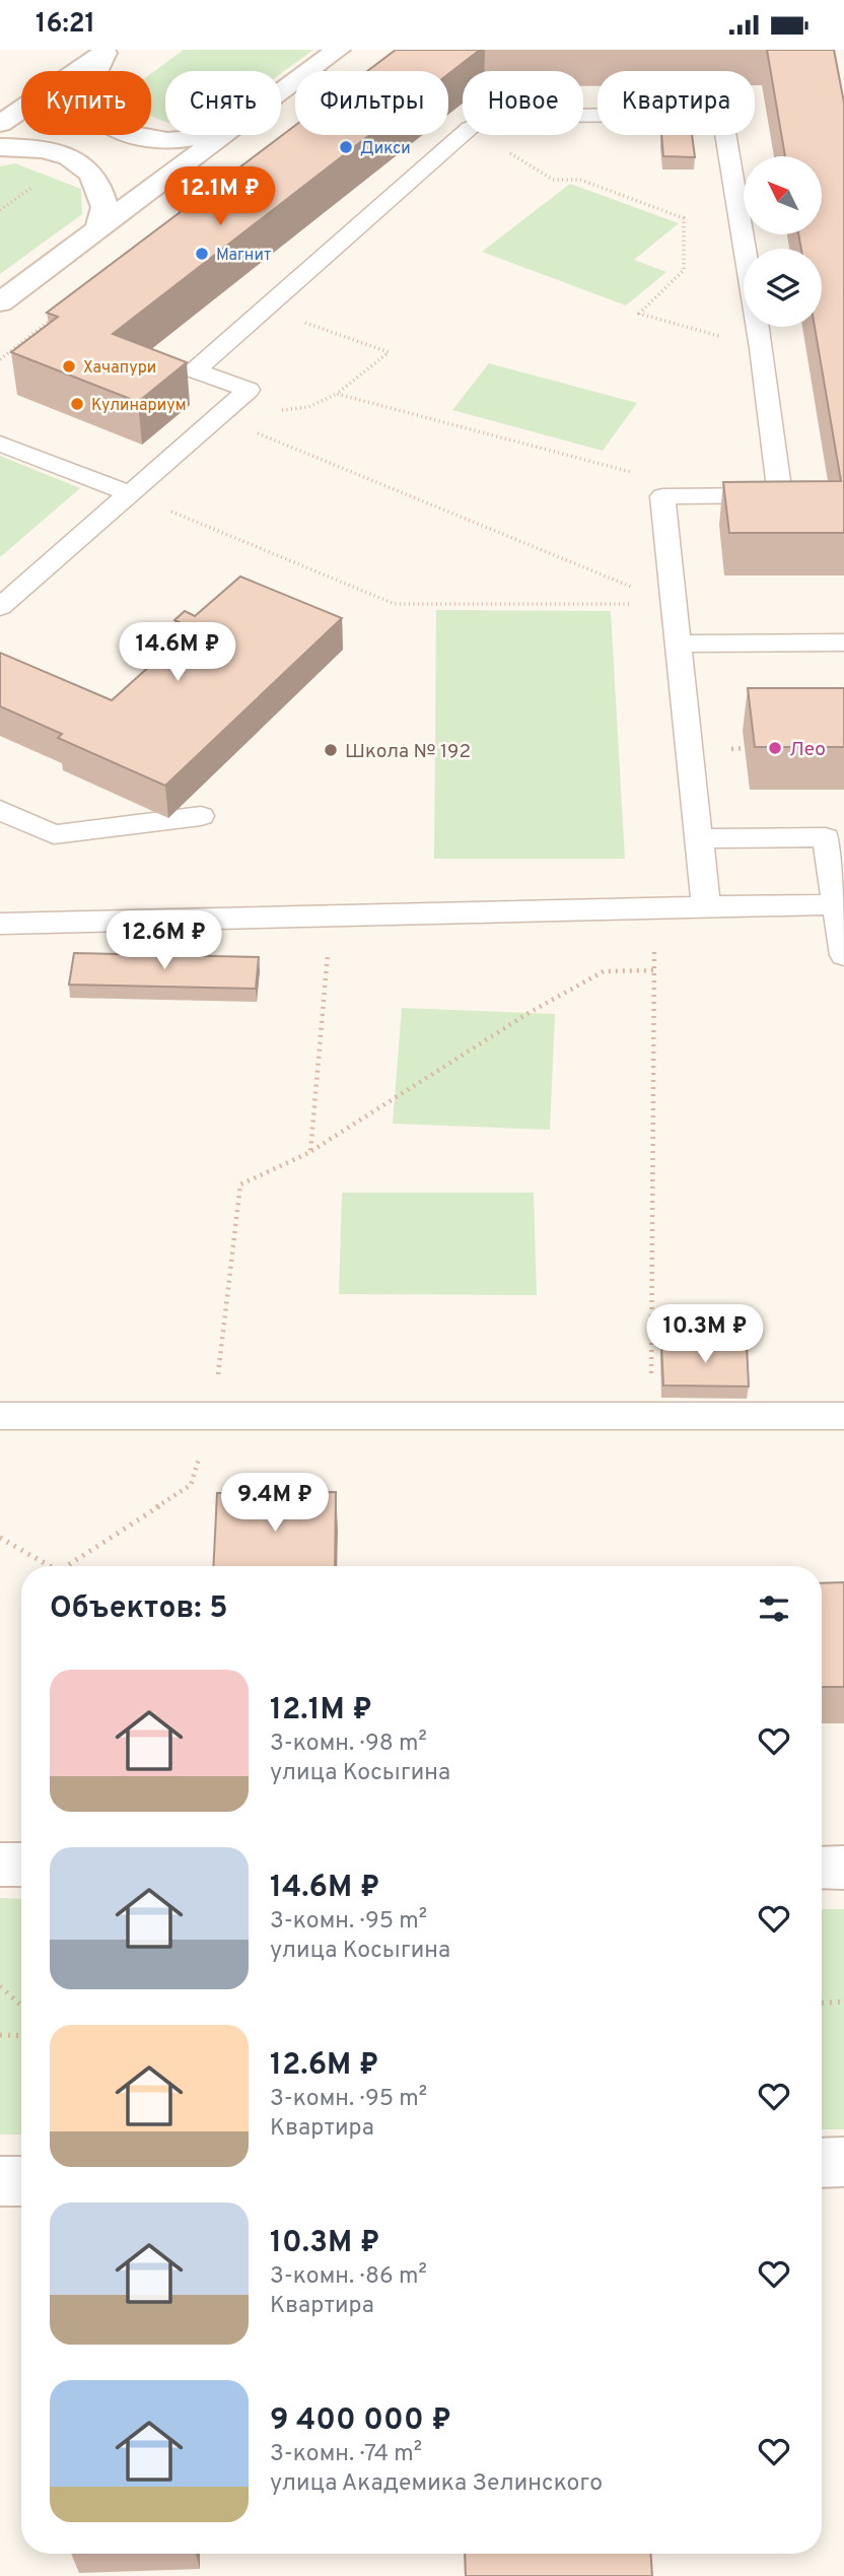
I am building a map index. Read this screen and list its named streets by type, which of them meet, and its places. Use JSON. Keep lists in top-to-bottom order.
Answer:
{
  "places": [
    "Дикси",
    "Магнит",
    "Хачапури",
    "Кулинариум",
    "Лео",
    "Школа № 192"
  ],
  "north": "top left",
  "page": {
    "status": "16:21",
    "chip": [
      "Купить",
      "Снять",
      "Фильтры",
      "Новое",
      "Квартира"
    ],
    "price": [
      "12.1M ₽",
      "14.6M ₽",
      "12.6M ₽",
      "10.3M ₽",
      "9.4M ₽"
    ],
    "heading": "Объектов: 5",
    "list": [
      {
        "name": "12.1M ₽",
        "note": "3-комн. · 98 m² · улица Косыгина"
      },
      {
        "name": "14.6M ₽",
        "note": "3-комн. · 95 m² · улица Косыгина"
      },
      {
        "name": "12.6M ₽",
        "note": "3-комн. · 95 m² · Квартира"
      },
      {
        "name": "10.3M ₽",
        "note": "3-комн. · 86 m² · Квартира"
      },
      {
        "name": "9 400 000 ₽",
        "note": "3-комн. · 74 m² · улица Академика Зелинского"
      }
    ]
  }
}
